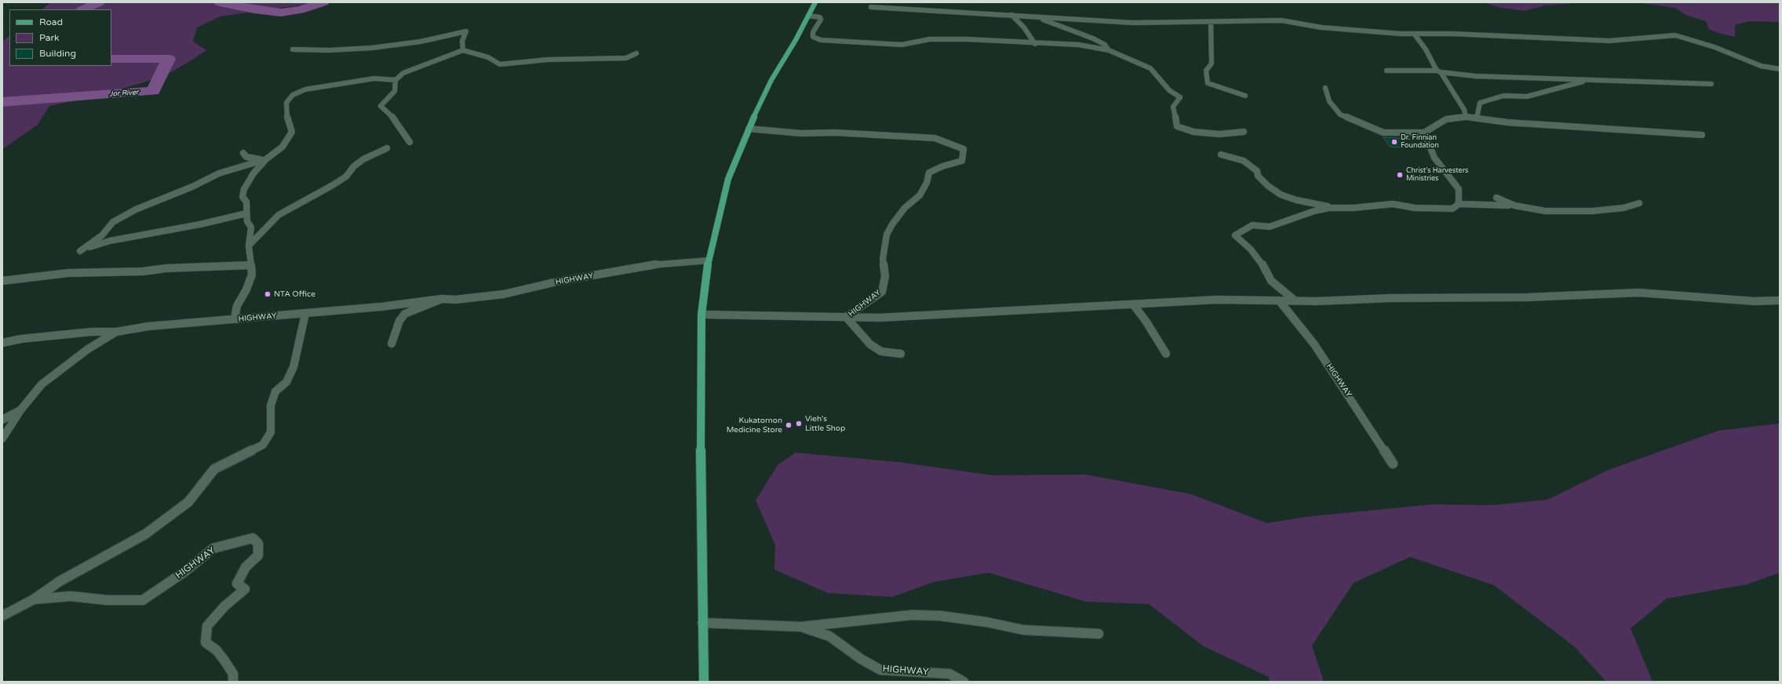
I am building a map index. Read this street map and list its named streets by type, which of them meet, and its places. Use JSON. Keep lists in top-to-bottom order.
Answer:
{
  "streets": {
    "street": ["HIGHWAY"]
  },
  "water": ["Jor River"],
  "places": [
    "Dr. Finnian Foundation",
    "Christ's Harvesters Ministries",
    "NTA Office",
    "Vieh's Little Shop",
    "Kukatornon Medicine Store"
  ],
  "legend": ["Road", "Park", "Building"]
}
